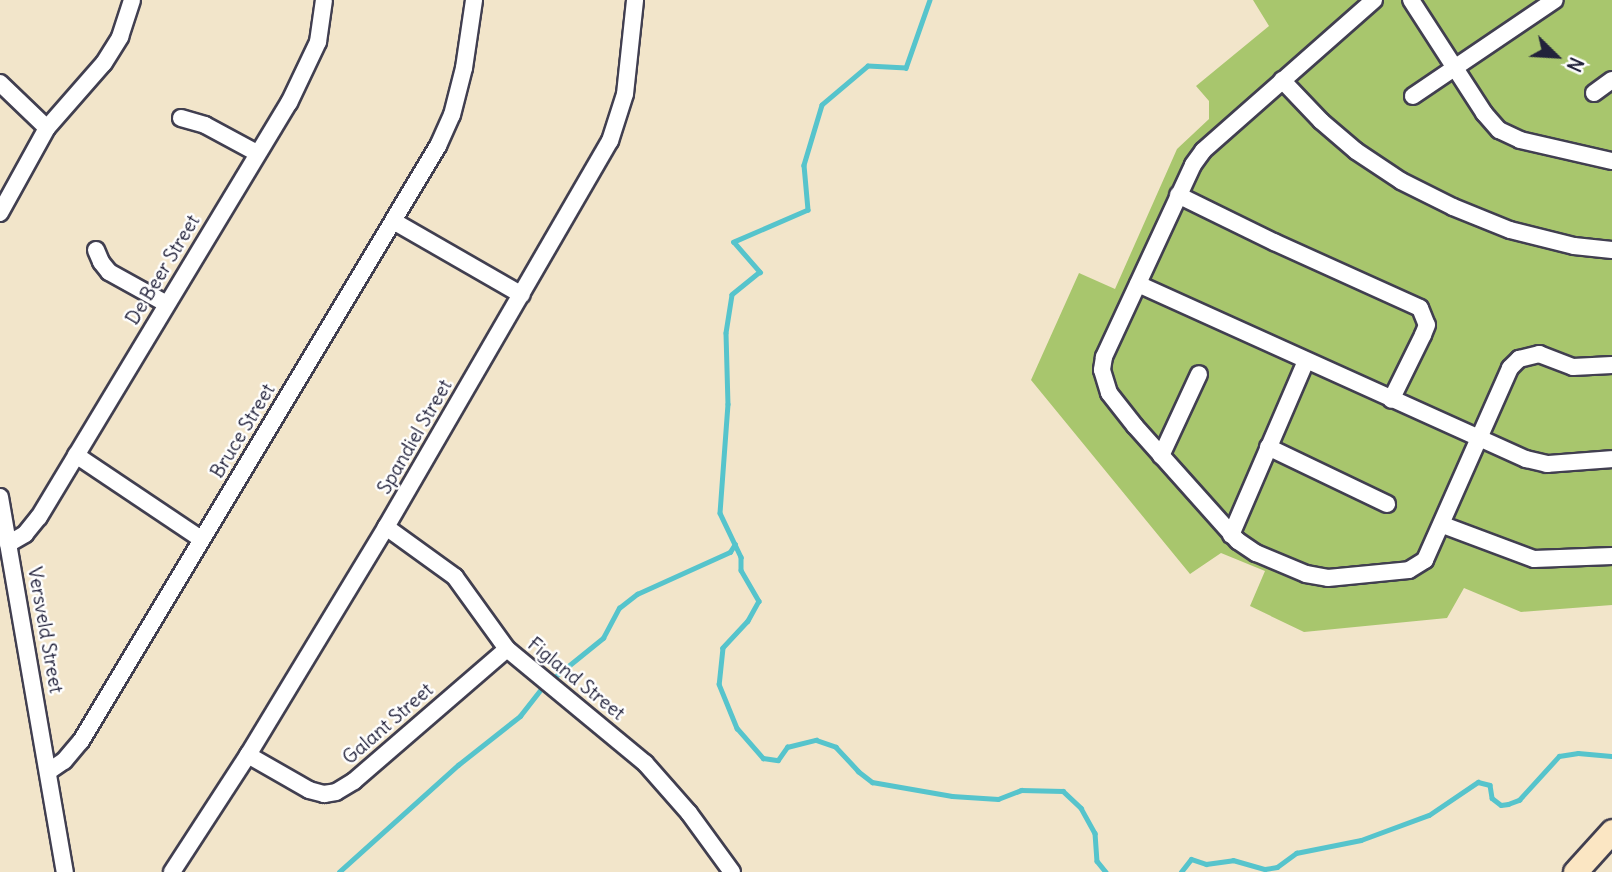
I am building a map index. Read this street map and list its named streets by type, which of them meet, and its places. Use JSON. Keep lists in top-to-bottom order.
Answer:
{
  "streets": {
    "street": [
      "De Beer Street",
      "Bruce Street",
      "Spandiel Street",
      "Versveld Street",
      "Figland Street",
      "Galant Street"
    ]
  },
  "crossings": [
    ["De Beer Street", "Versveld Street"],
    ["Bruce Street", "Versveld Street"],
    ["Spandiel Street", "Figland Street"],
    ["Spandiel Street", "Galant Street"],
    ["Figland Street", "Galant Street"]
  ],
  "north": "bottom right"
}
